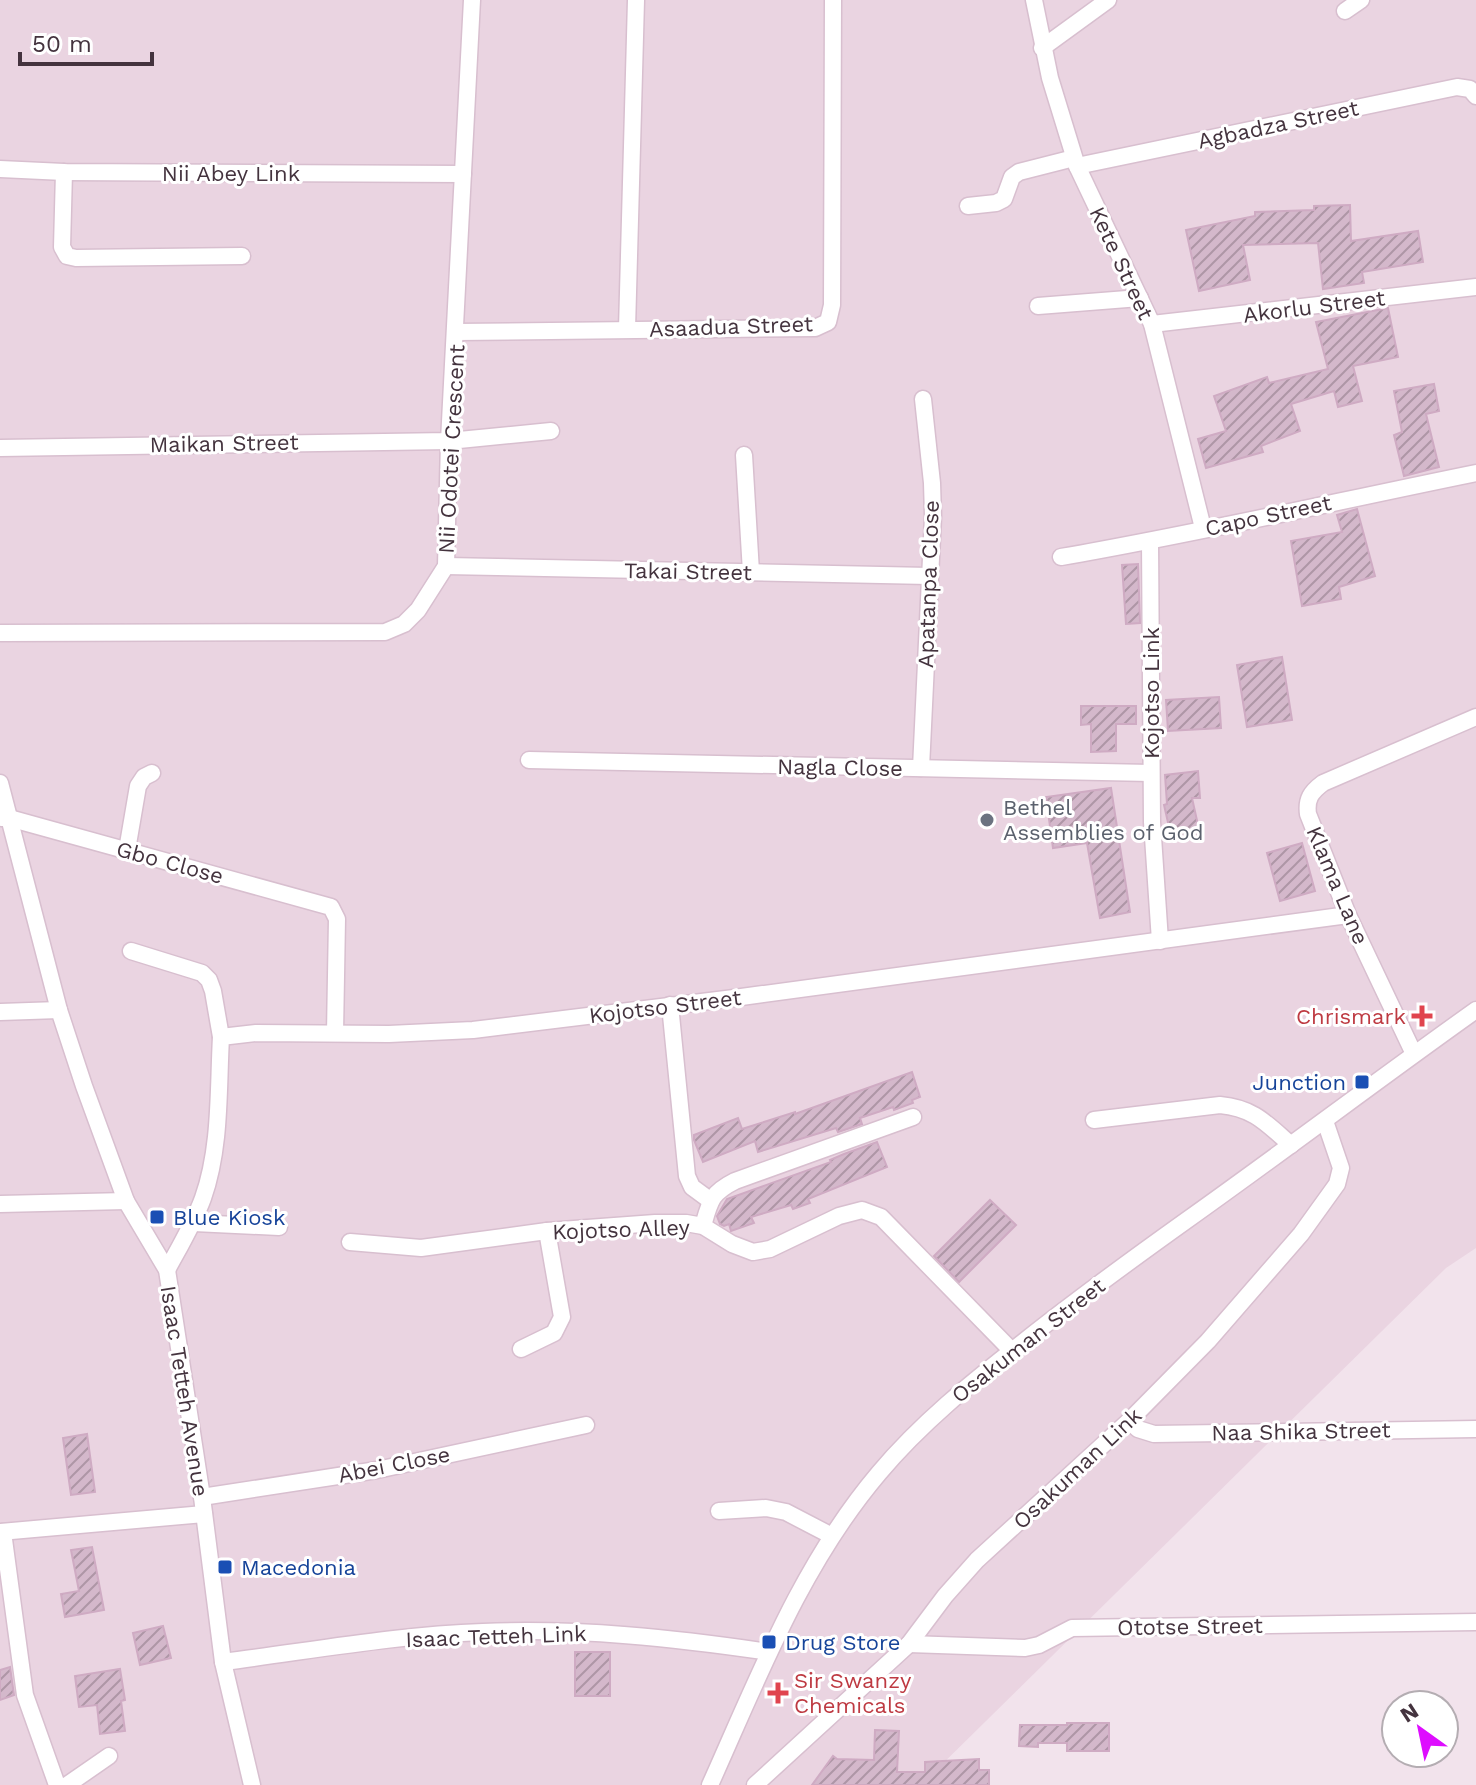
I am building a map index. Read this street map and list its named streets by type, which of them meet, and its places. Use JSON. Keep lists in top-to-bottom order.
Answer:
{
  "streets": {
    "street": [
      "Agbadza Street",
      "Nii Abey Link",
      "Kete Street",
      "Akorlu Street",
      "Asaadua Street",
      "Maikan Street",
      "Nii Odotei Crescent",
      "Capo Street",
      "Takai Street",
      "Apatanpa Close",
      "Kojotso Link",
      "Nagla Close",
      "Gbo Close",
      "Klama Lane",
      "Kojotso Street",
      "Kojotso Alley",
      "Osakuman Street",
      "Isaac Tetteh Avenue",
      "Naa Shika Street",
      "Abei Close",
      "Osakuman Link",
      "Ototse Street",
      "Isaac Tetteh Link"
    ]
  },
  "crossings": [
    ["Agbadza Street", "Kete Street"],
    ["Nii Abey Link", "Nii Odotei Crescent"],
    ["Kete Street", "Akorlu Street"],
    ["Kete Street", "Capo Street"],
    ["Asaadua Street", "Nii Odotei Crescent"],
    ["Maikan Street", "Nii Odotei Crescent"],
    ["Nii Odotei Crescent", "Takai Street"],
    ["Capo Street", "Kojotso Link"],
    ["Takai Street", "Apatanpa Close"],
    ["Apatanpa Close", "Nagla Close"],
    ["Kojotso Link", "Nagla Close"],
    ["Kojotso Link", "Kojotso Street"],
    ["Gbo Close", "Kojotso Street"],
    ["Gbo Close", "Isaac Tetteh Avenue"],
    ["Klama Lane", "Kojotso Street"],
    ["Klama Lane", "Osakuman Street"],
    ["Kojotso Alley", "Osakuman Street"],
    ["Osakuman Street", "Osakuman Link"],
    ["Osakuman Street", "Isaac Tetteh Link"],
    ["Isaac Tetteh Avenue", "Abei Close"],
    ["Isaac Tetteh Avenue", "Isaac Tetteh Link"],
    ["Naa Shika Street", "Osakuman Link"],
    ["Osakuman Link", "Ototse Street"]
  ],
  "places": {
    "other": ["Bethel Assemblies of God"],
    "health": ["Chrismark", "Sir Swanzy Chemicals"],
    "transit": [
      "Junction",
      "Blue Kiosk",
      "Macedonia",
      "Drug Store"
    ]
  },
  "scale_bar": "50 m",
  "north": "top left"
}
